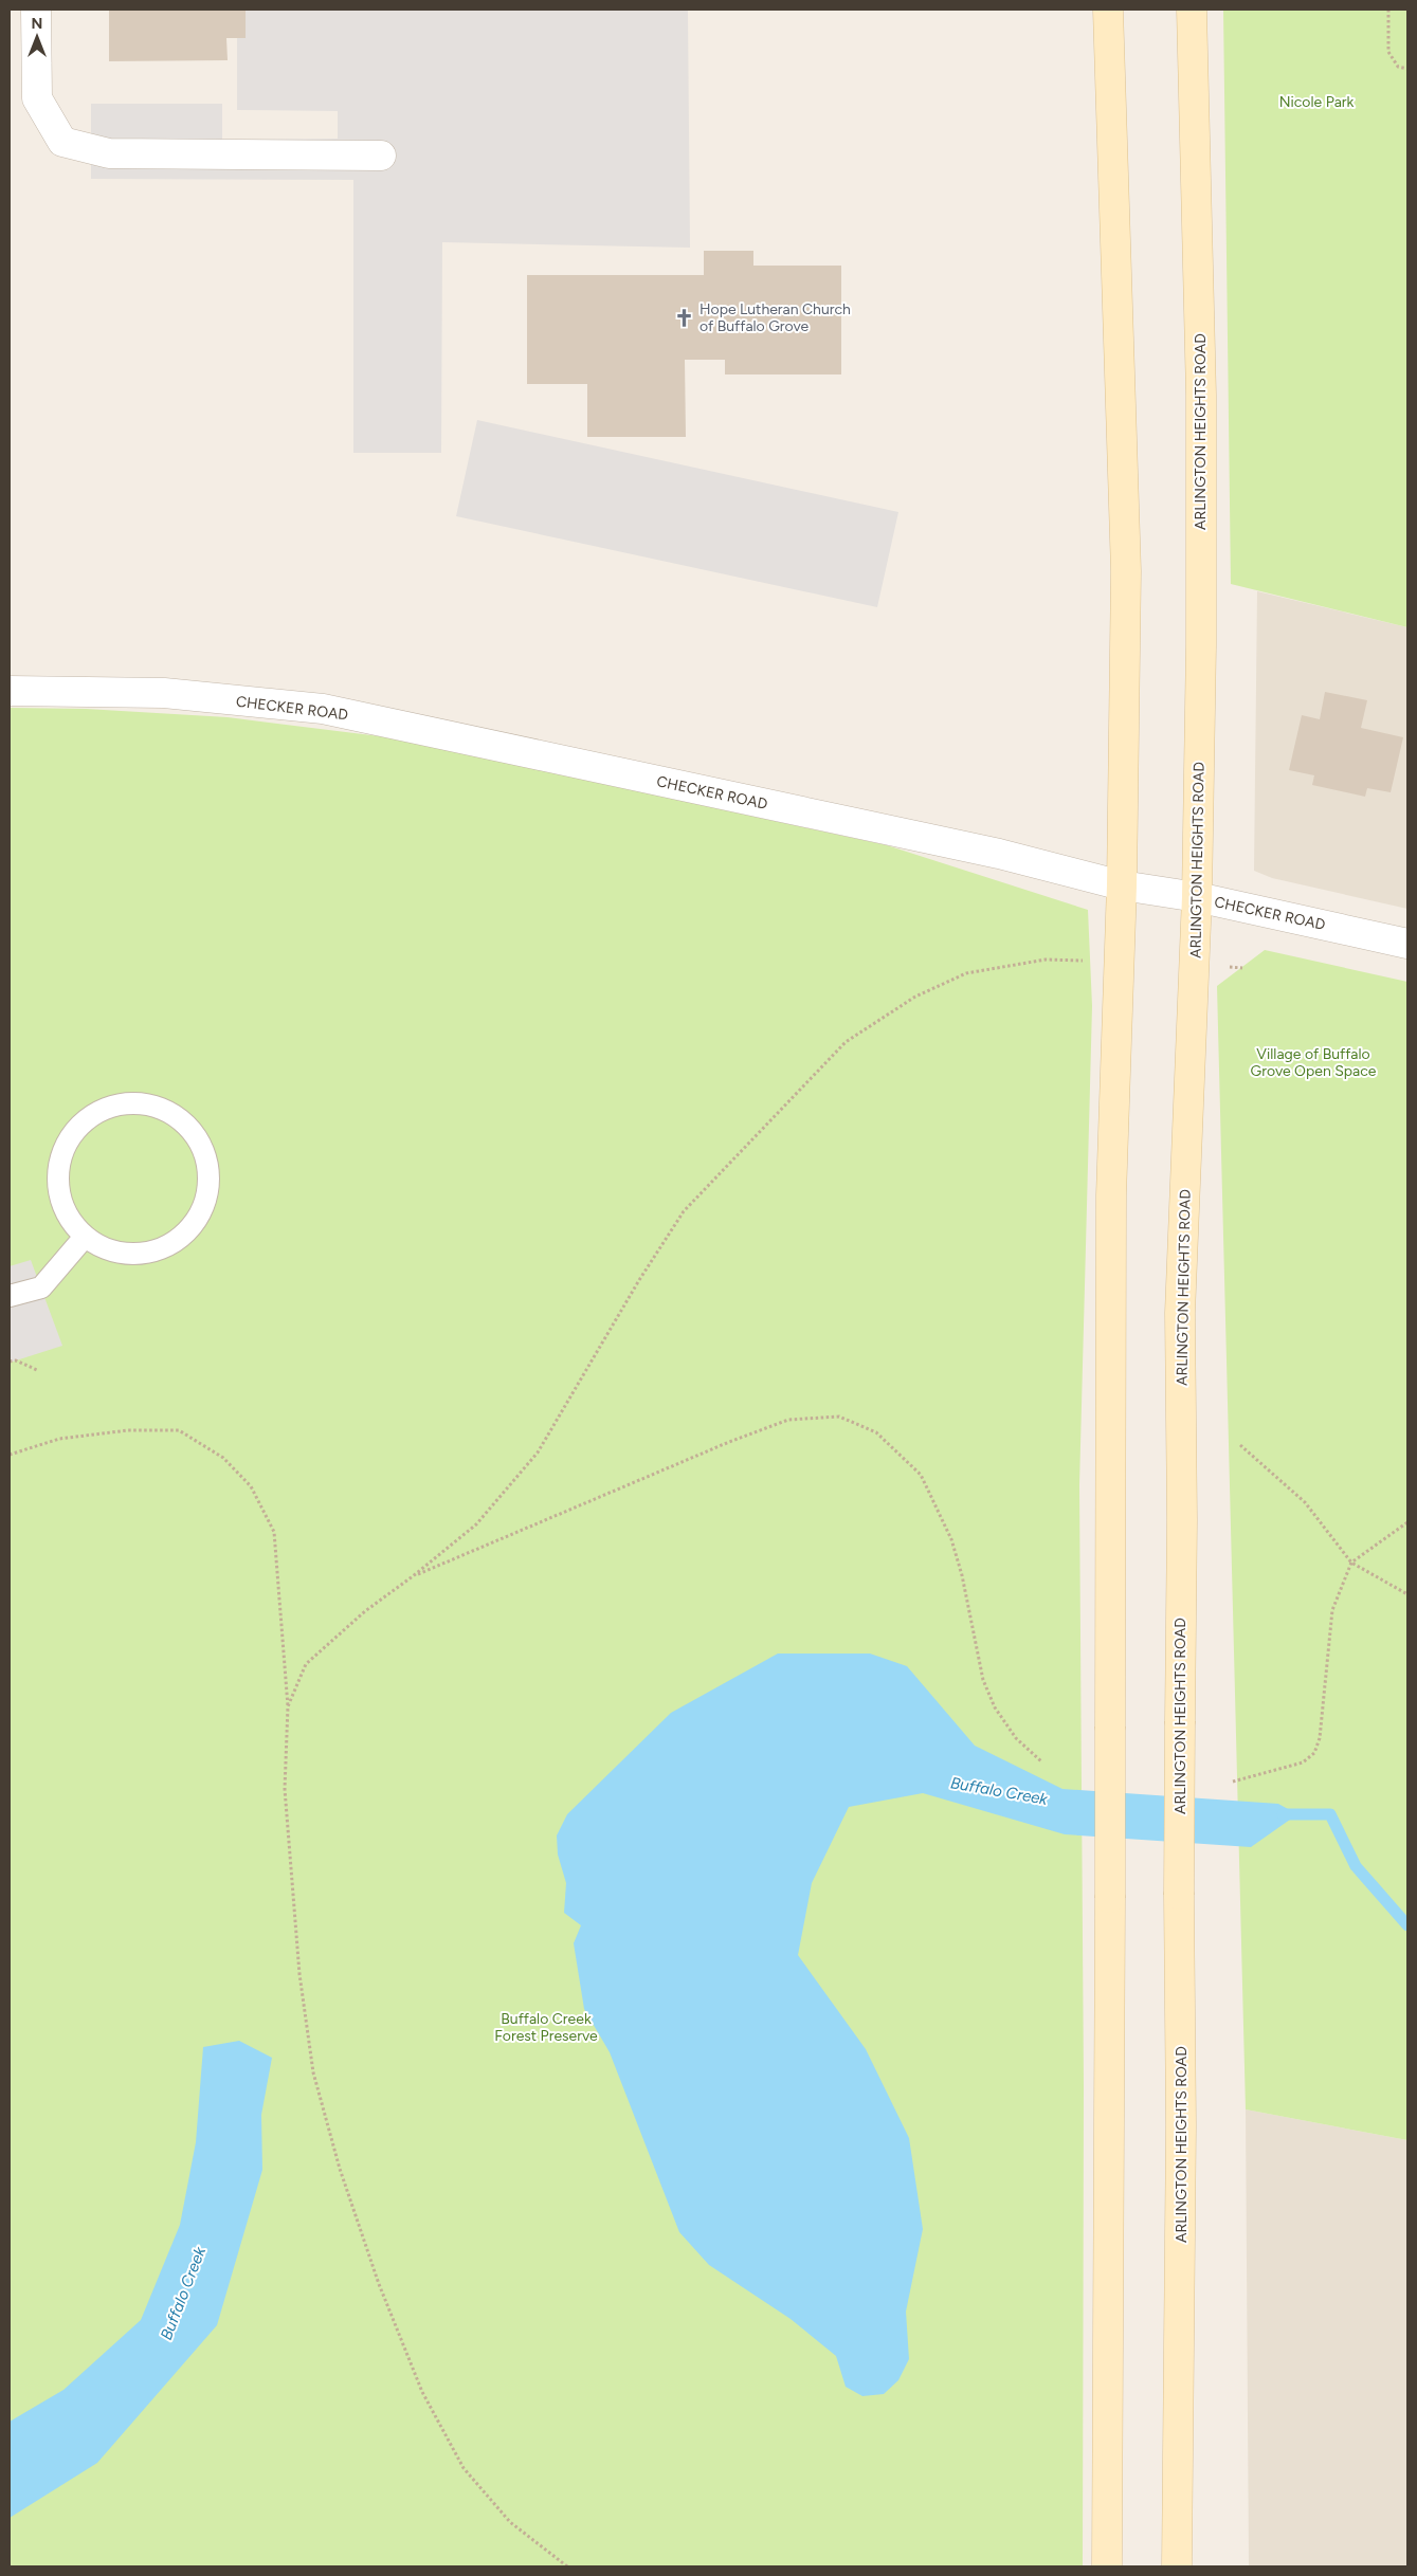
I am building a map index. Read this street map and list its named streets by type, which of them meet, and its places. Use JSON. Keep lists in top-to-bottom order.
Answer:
{
  "streets": {
    "main road": ["ARLINGTON HEIGHTS ROAD"],
    "street": ["CHECKER ROAD"]
  },
  "crossings": [
    ["ARLINGTON HEIGHTS ROAD", "CHECKER ROAD"]
  ],
  "water": ["Buffalo Creek"],
  "parks": ["Nicole Park", "Village of Buffalo Grove Open Space", "Buffalo Creek Forest Preserve"],
  "places": {
    "church": ["Hope Lutheran Church of Buffalo Grove"]
  },
  "north": "top"
}
